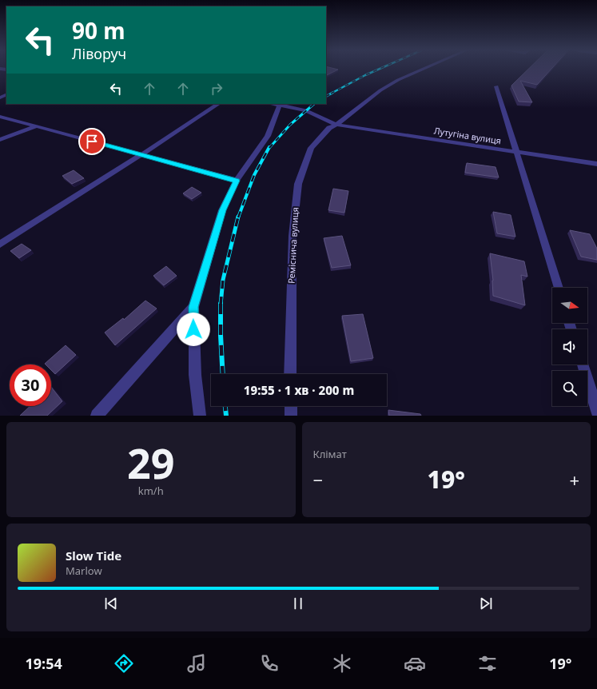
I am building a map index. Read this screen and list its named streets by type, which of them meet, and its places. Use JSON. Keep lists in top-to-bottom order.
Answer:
{
  "streets": {
    "street": ["Лутугіна вулиця", "Реміснича вулиця"]
  },
  "crossings": [
    ["Лутугіна вулиця", "Реміснича вулиця"]
  ],
  "north": "right",
  "page": {
    "turn": ["90 m", "Ліворуч"],
    "limit": "30",
    "trip": "19:55 · 1 хв · 200 m",
    "tile": [
      ["29", "km/h"],
      "Клімат"
    ],
    "heat": ["−", "19°", "+"],
    "song": ["Slow Tide", "Marlow"],
    "tabs": ["19:54", "19°"]
  }
}
